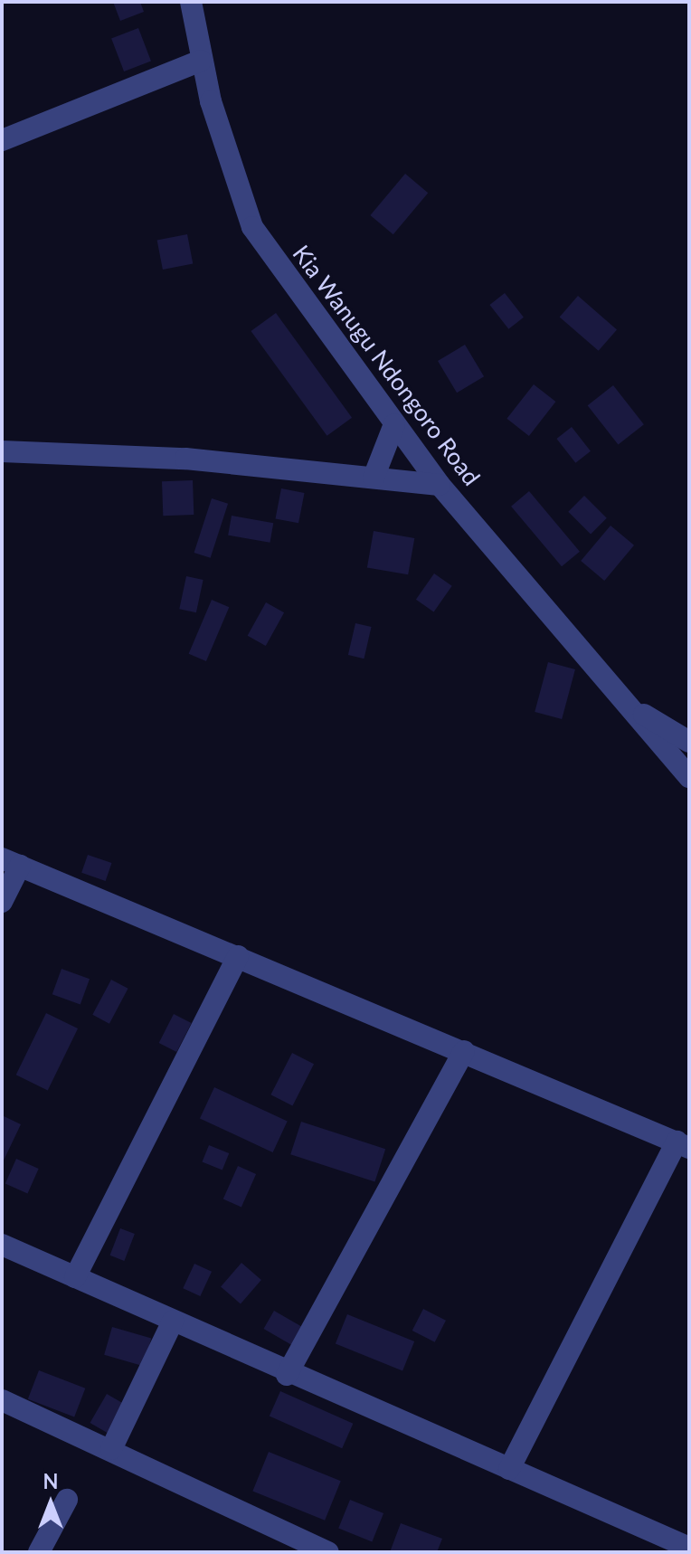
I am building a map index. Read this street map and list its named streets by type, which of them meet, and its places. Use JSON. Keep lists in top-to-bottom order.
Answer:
{
  "streets": {
    "street": ["Kia Wanugu Ndongoro Road"]
  },
  "north": "top"
}
